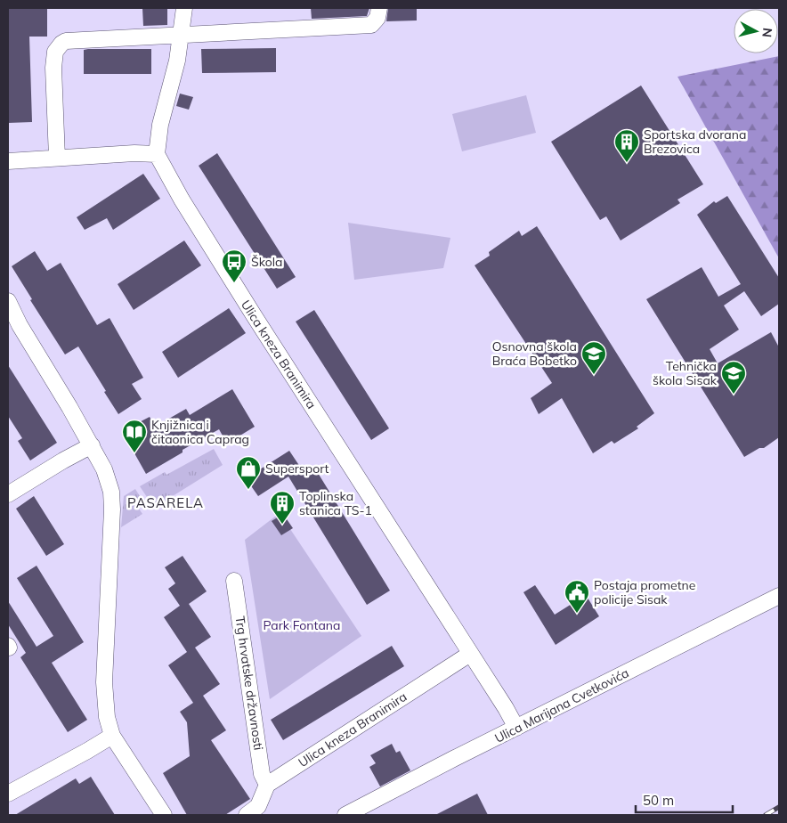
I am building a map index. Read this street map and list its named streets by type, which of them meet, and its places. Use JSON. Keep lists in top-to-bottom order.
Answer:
{
  "streets": {
    "street": ["Ulica kneza Branimira", "Trg hrvatske državnosti", "Ulica Marijana Cvetkovića"]
  },
  "crossings": [
    ["Ulica kneza Branimira", "Trg hrvatske državnosti"],
    ["Ulica kneza Branimira", "Ulica Marijana Cvetkovića"]
  ],
  "districts": ["PASARELA"],
  "parks": ["Park Fontana"],
  "places": {
    "building": ["Sportska dvorana Brezovica", "Toplinska stanica TS-1"],
    "bus stop": ["Škola"],
    "school or university": ["Osnovna škola Braća Bobetko", "Tehnička škola Sisak"],
    "library": ["Knjižnica i čitaonica Caprag"],
    "shop": ["Supersport"],
    "public building": ["Postaja prometne policije Sisak"]
  },
  "scale_bar": "50 m",
  "north": "right"
}
